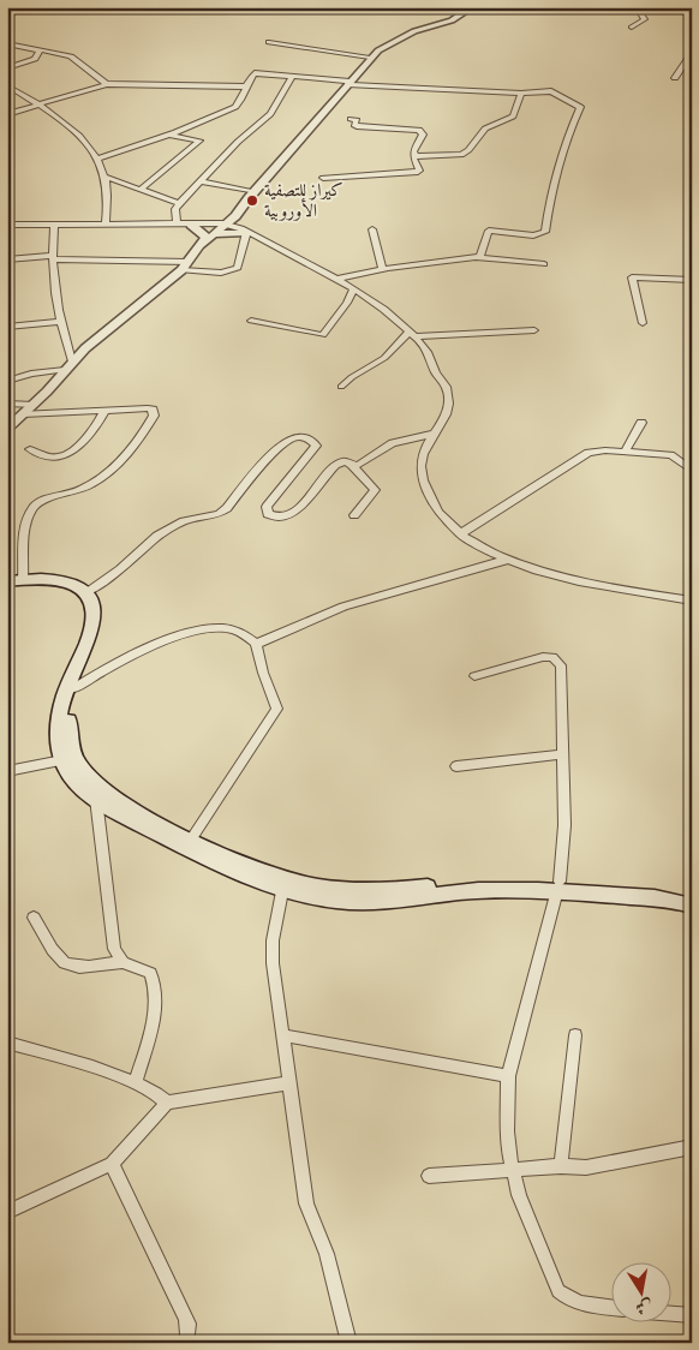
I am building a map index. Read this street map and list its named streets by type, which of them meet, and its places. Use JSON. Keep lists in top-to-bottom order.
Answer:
{
  "places": ["كيراز للتصفية الأوروبية"],
  "north": "bottom"
}
